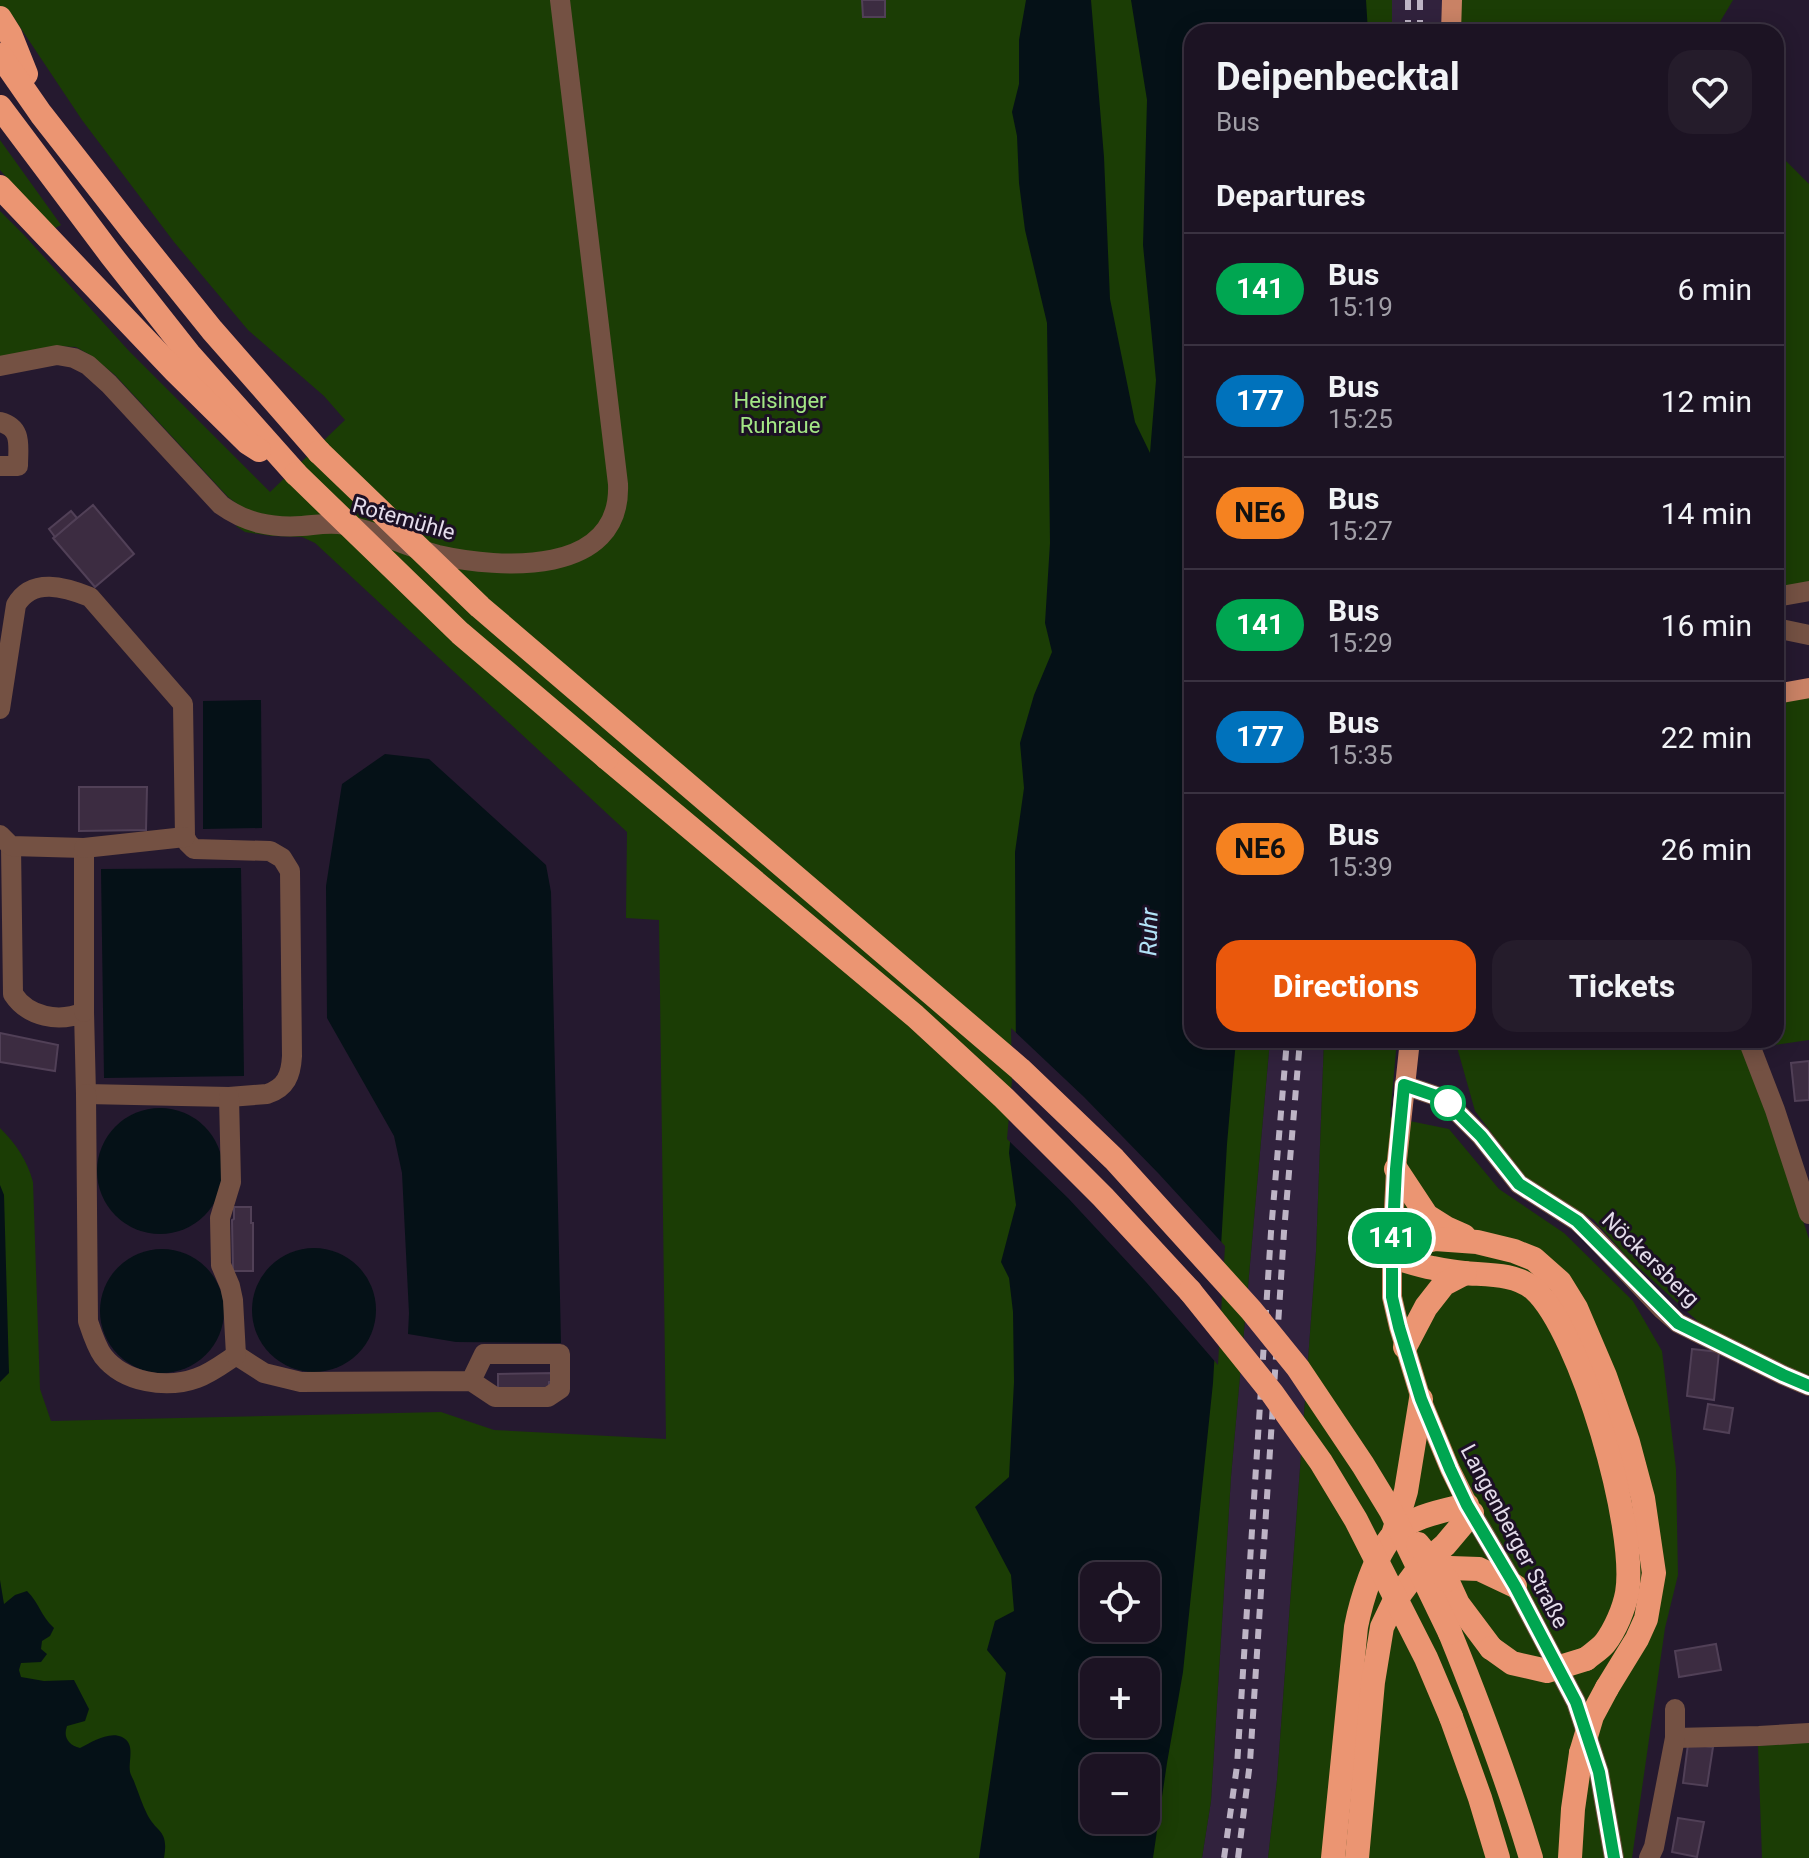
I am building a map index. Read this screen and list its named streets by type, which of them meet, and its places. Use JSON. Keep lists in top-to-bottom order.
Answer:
{
  "streets": {
    "main road": ["Langenberger Straße"],
    "street": ["Rotemühle", "Nöckersberg"]
  },
  "crossings": [
    ["Nöckersberg", "Langenberger Straße"]
  ],
  "water": ["Ruhr"],
  "parks": ["Heisinger Ruhraue"],
  "lines": ["bus line 141"],
  "page": {
    "on_map": "141",
    "heading": [
      ["Deipenbecktal", "Bus"],
      "Departures"
    ],
    "list": [
      {
        "mark": "141",
        "name": "Bus",
        "note": "15:19",
        "value": "6 min"
      },
      {
        "mark": "177",
        "name": "Bus",
        "note": "15:25",
        "value": "12 min"
      },
      {
        "mark": "NE6",
        "name": "Bus",
        "note": "15:27",
        "value": "14 min"
      },
      {
        "mark": "141",
        "name": "Bus",
        "note": "15:29",
        "value": "16 min"
      },
      {
        "mark": "177",
        "name": "Bus",
        "note": "15:35",
        "value": "22 min"
      },
      {
        "mark": "NE6",
        "name": "Bus",
        "note": "15:39",
        "value": "26 min"
      }
    ],
    "buttons": ["Directions", "Tickets"],
    "map_buttons": ["+", "−"]
  }
}
